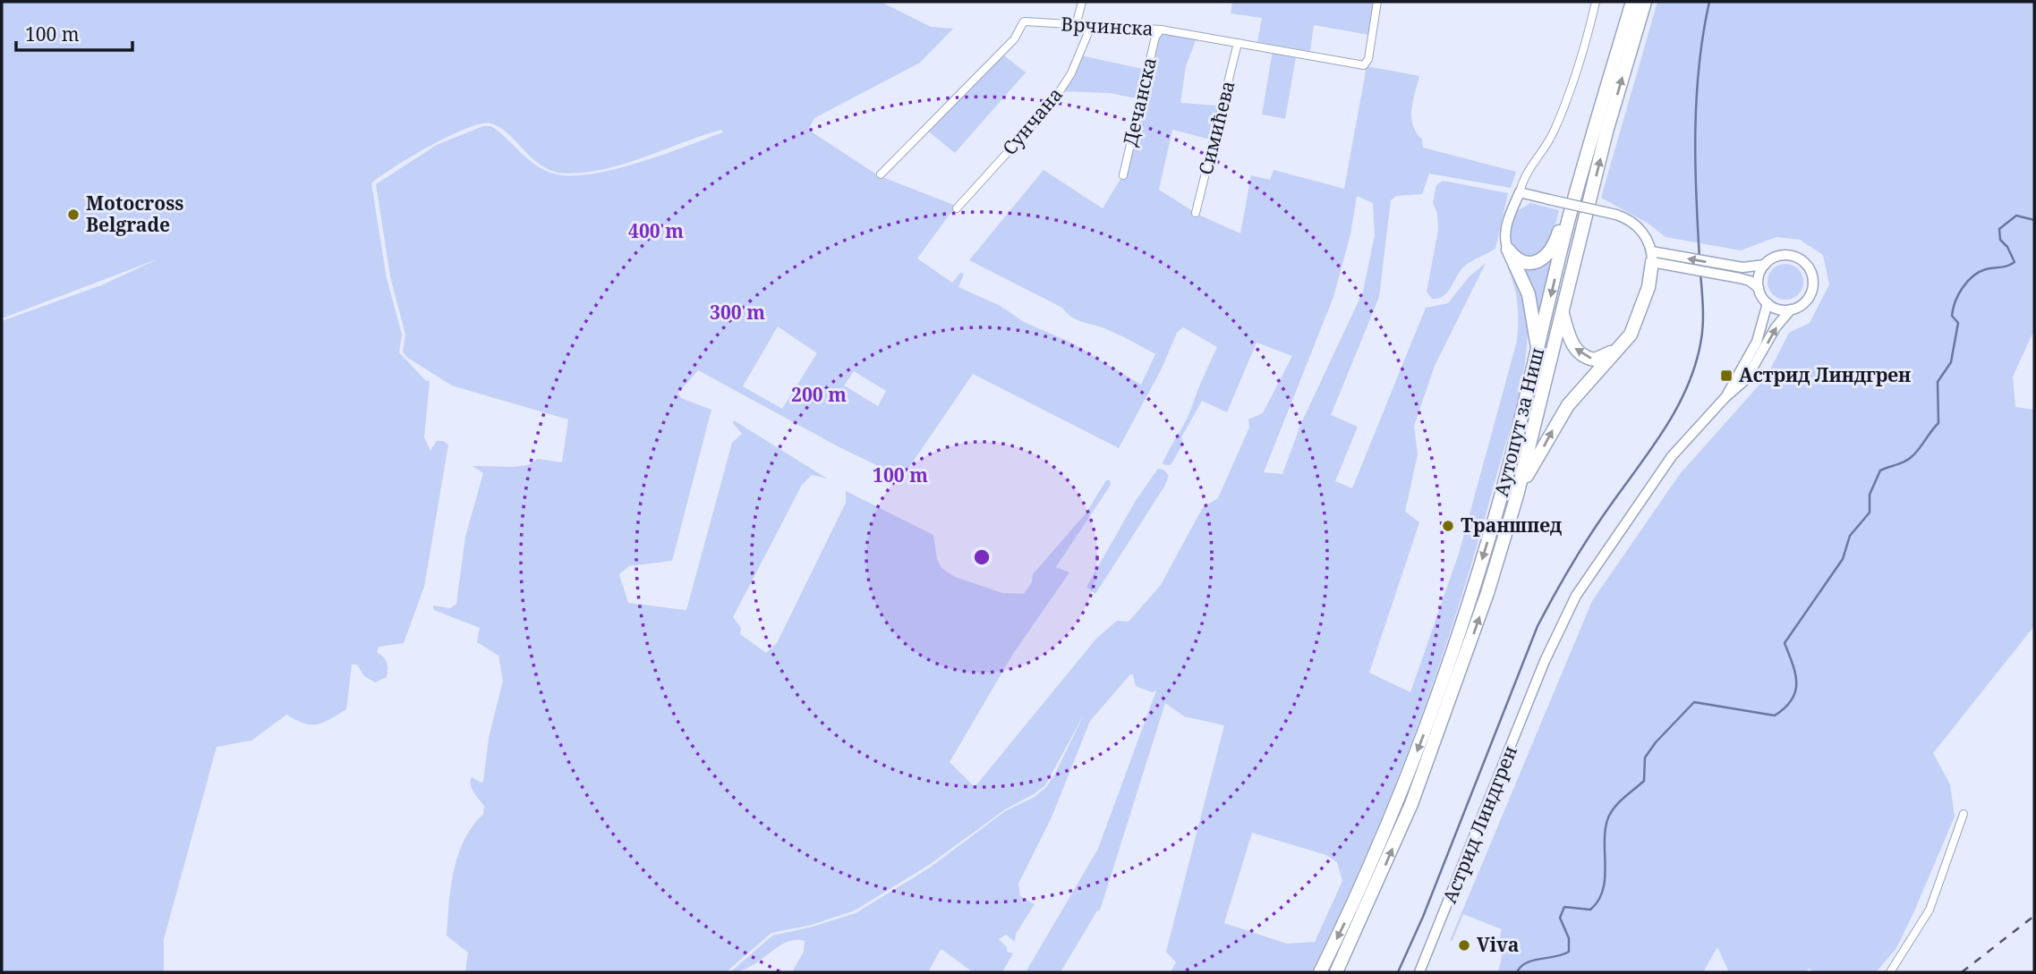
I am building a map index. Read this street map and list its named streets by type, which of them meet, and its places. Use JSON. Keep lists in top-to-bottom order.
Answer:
{
  "streets": {
    "highway": ["Аутопут за Ниш"],
    "street": [
      "Врчинска",
      "Дечанска",
      "Сунчана",
      "Симићева",
      "Астрид Линдгрен"
    ]
  },
  "crossings": [
    ["Врчинска", "Дечанска"],
    ["Врчинска", "Сунчана"],
    ["Врчинска", "Симићева"]
  ],
  "places": {
    "other": ["Motocross Belgrade", "Траншпед", "Viva"],
    "transit": ["Астрид Линдгрен"]
  },
  "scale_bar": "100 m",
  "rings": [
    "400 m",
    "300 m",
    "200 m",
    "100 m"
  ]
}
